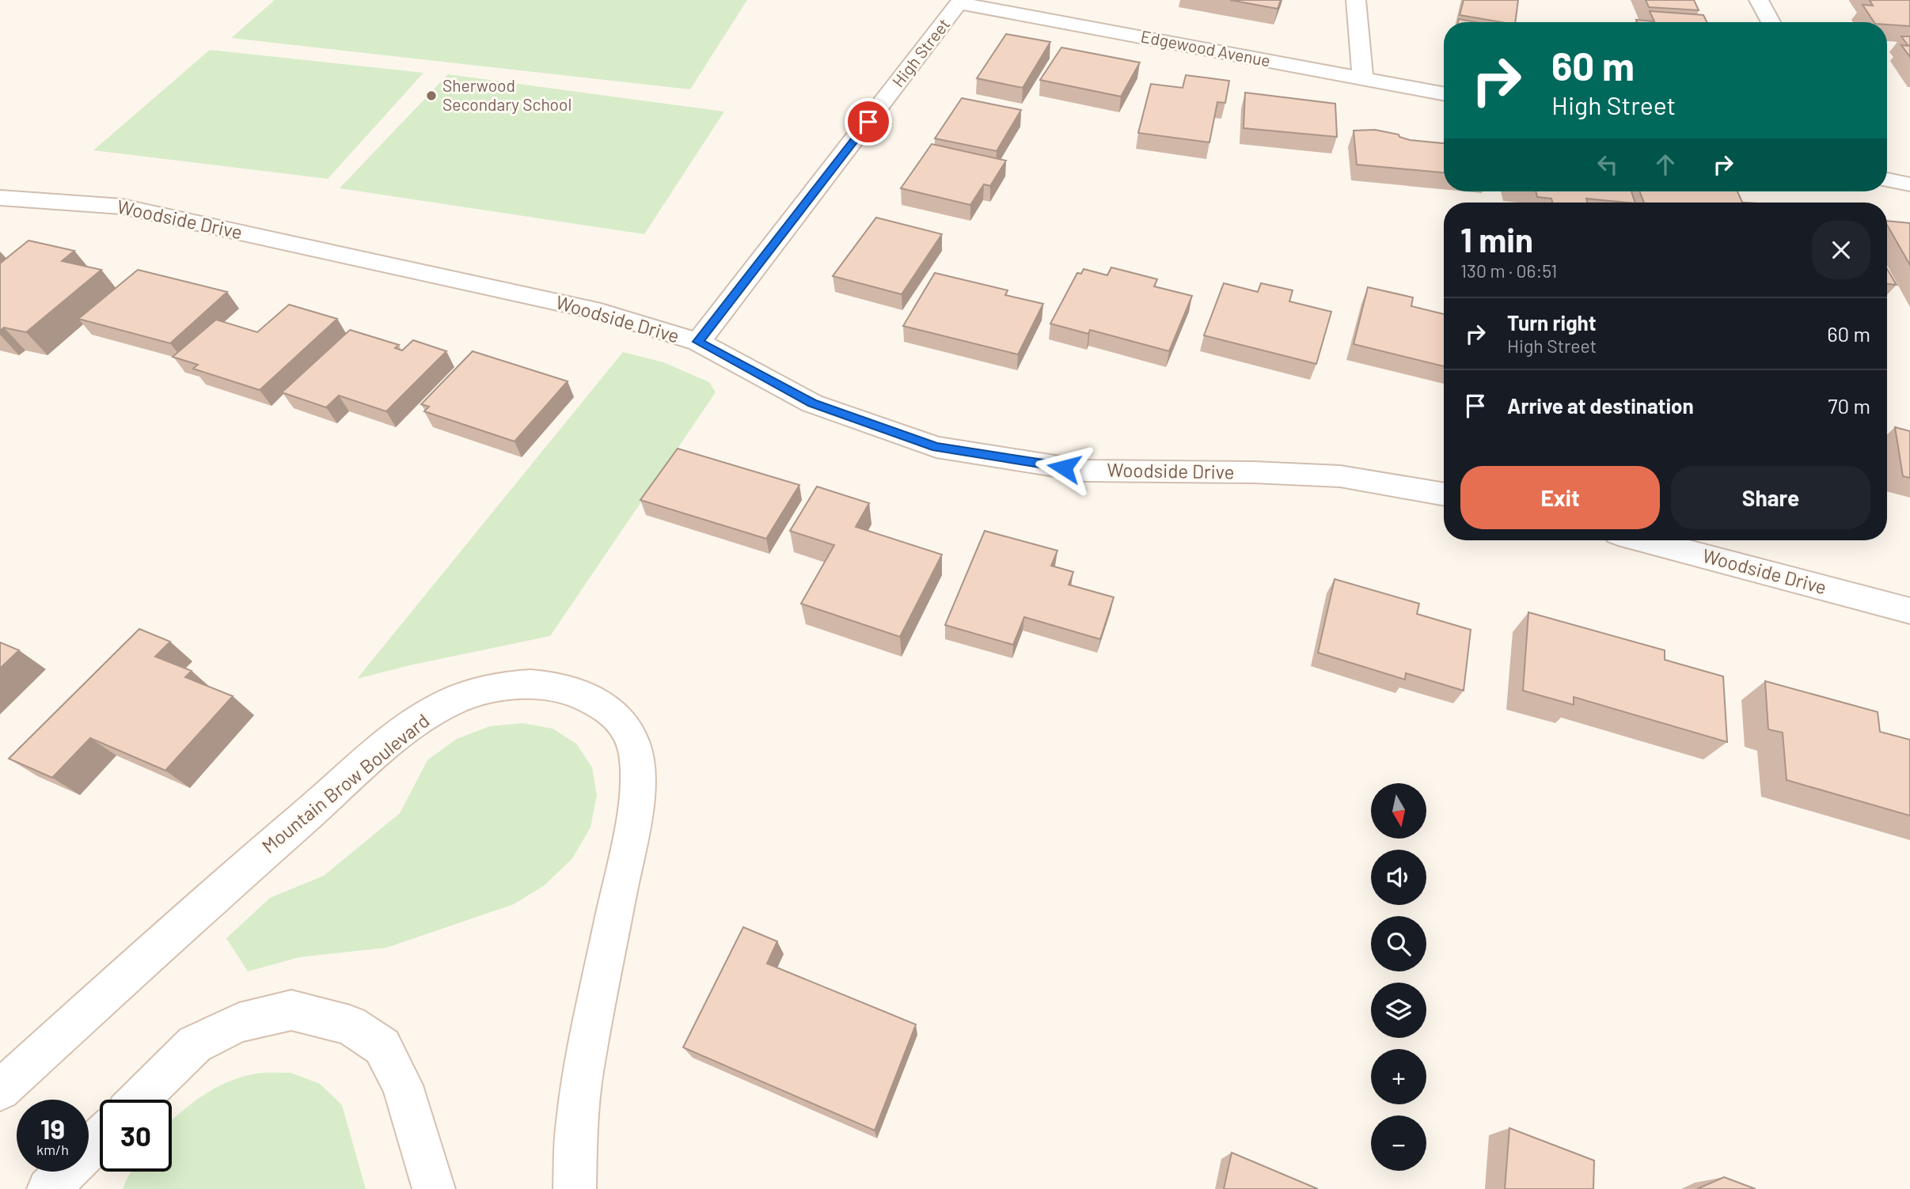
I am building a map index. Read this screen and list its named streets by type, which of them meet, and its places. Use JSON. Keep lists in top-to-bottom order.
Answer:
{
  "streets": {
    "street": [
      "Edgewood Avenue",
      "High Street",
      "Woodside Drive",
      "Mountain Brow Boulevard"
    ]
  },
  "crossings": [
    ["Edgewood Avenue", "High Street"],
    ["High Street", "Woodside Drive"]
  ],
  "places": ["Sherwood Secondary School"],
  "north": "bottom",
  "page": {
    "turn": ["60 m", "High Street"],
    "heading": ["1 min", "130 m · 06:51"],
    "list": [
      {
        "name": "Turn right",
        "note": "High Street",
        "value": "60 m"
      },
      {
        "name": "Arrive at destination",
        "value": "70 m"
      }
    ],
    "buttons": ["Exit", "Share"],
    "map_buttons": ["+", "−"],
    "speed": "19 km/h",
    "limit": "30"
  }
}
